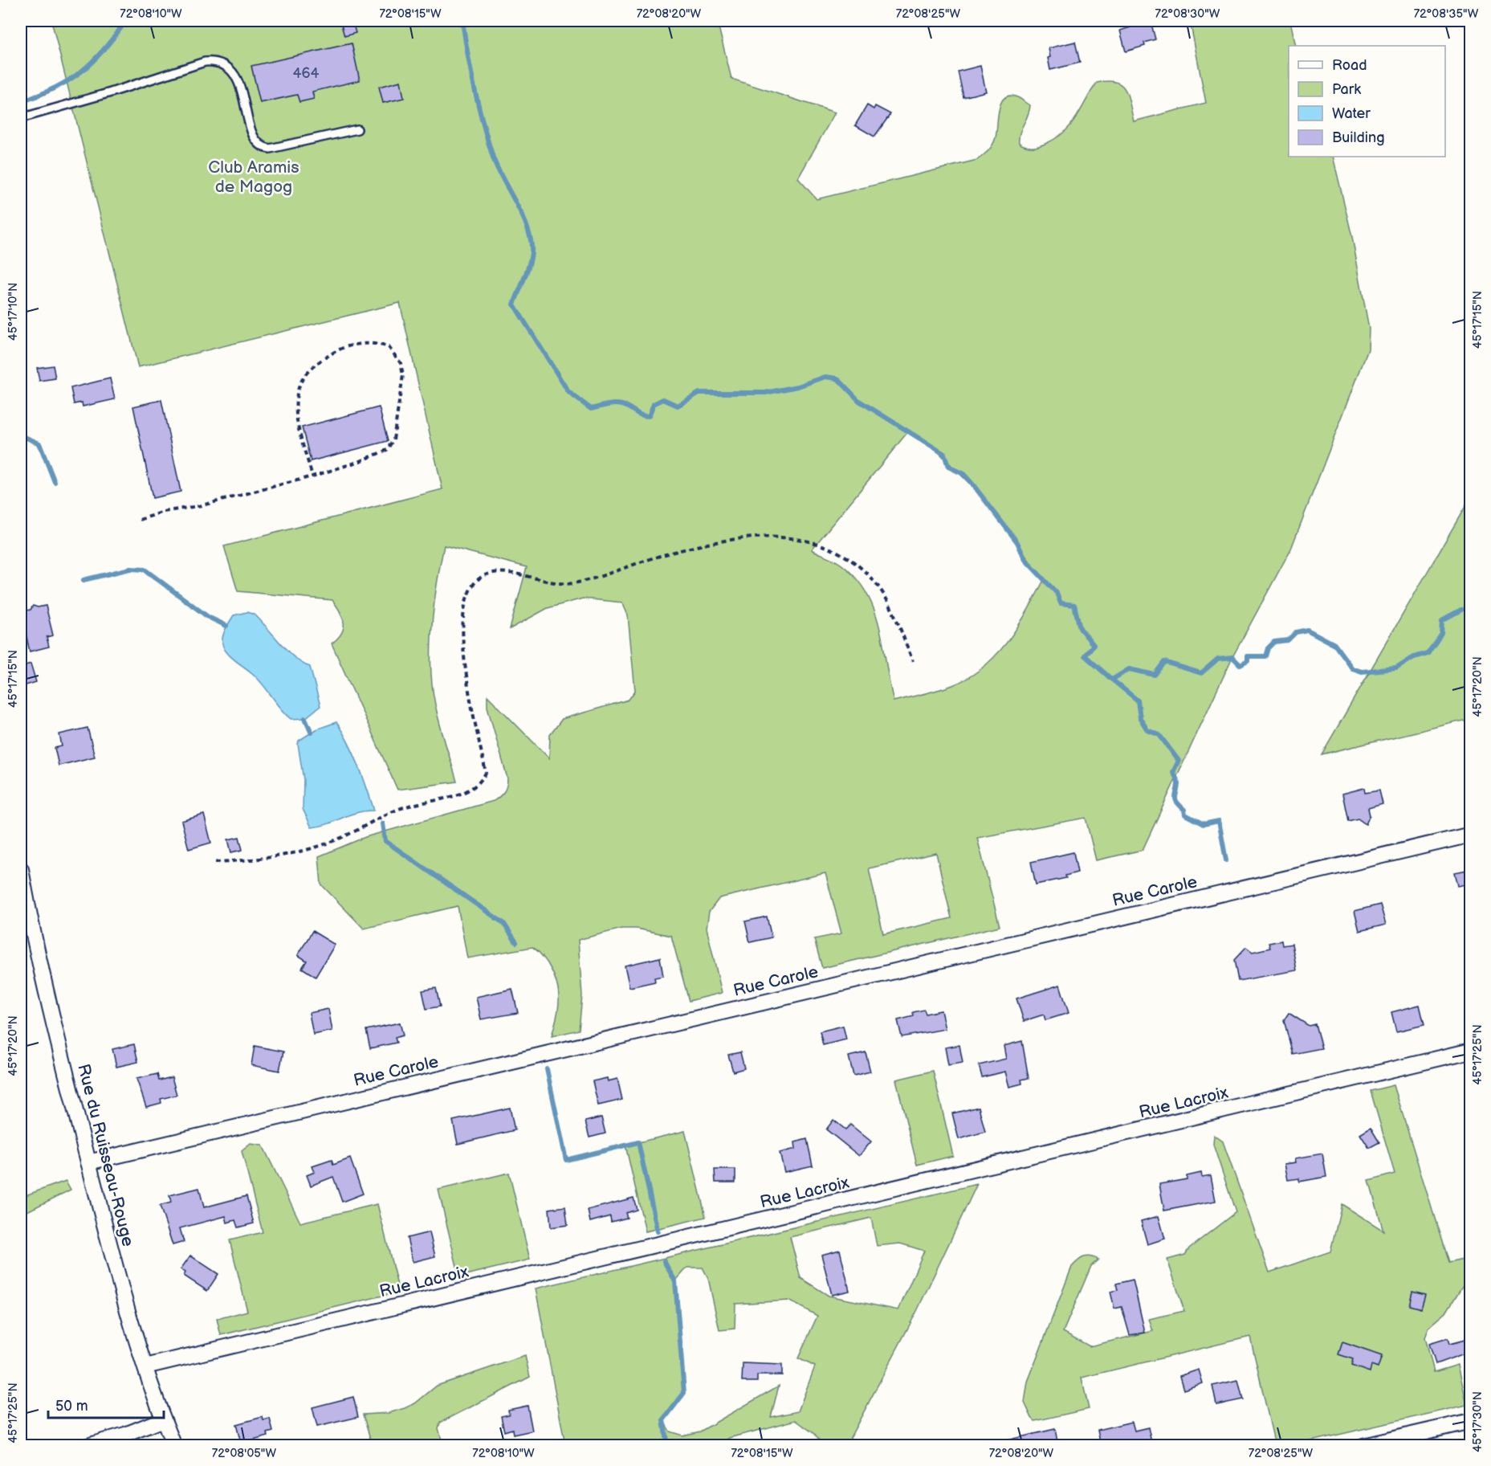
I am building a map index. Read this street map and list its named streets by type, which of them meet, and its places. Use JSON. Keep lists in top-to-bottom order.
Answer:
{
  "streets": {
    "street": ["Rue Carole", "Rue Lacroix", "Rue du Ruisseau-Rouge"]
  },
  "crossings": [
    ["Rue Carole", "Rue du Ruisseau-Rouge"],
    ["Rue Lacroix", "Rue du Ruisseau-Rouge"]
  ],
  "parks": ["Club Aramis de Magog"],
  "house_numbers": ["464"],
  "legend": [
    "Road",
    "Park",
    "Water",
    "Building"
  ],
  "scale_bar": "50 m",
  "coordinates": [
    "72°08'10\"W",
    "72°08'15\"W",
    "72°08'20\"W",
    "72°08'25\"W",
    "72°08'30\"W",
    "72°08'35\"W",
    "45°17'10\"N",
    "45°17'15\"N",
    "45°17'20\"N",
    "45°17'25\"N",
    "45°17'30\"N",
    "72°08'05\"W"
  ]
}
